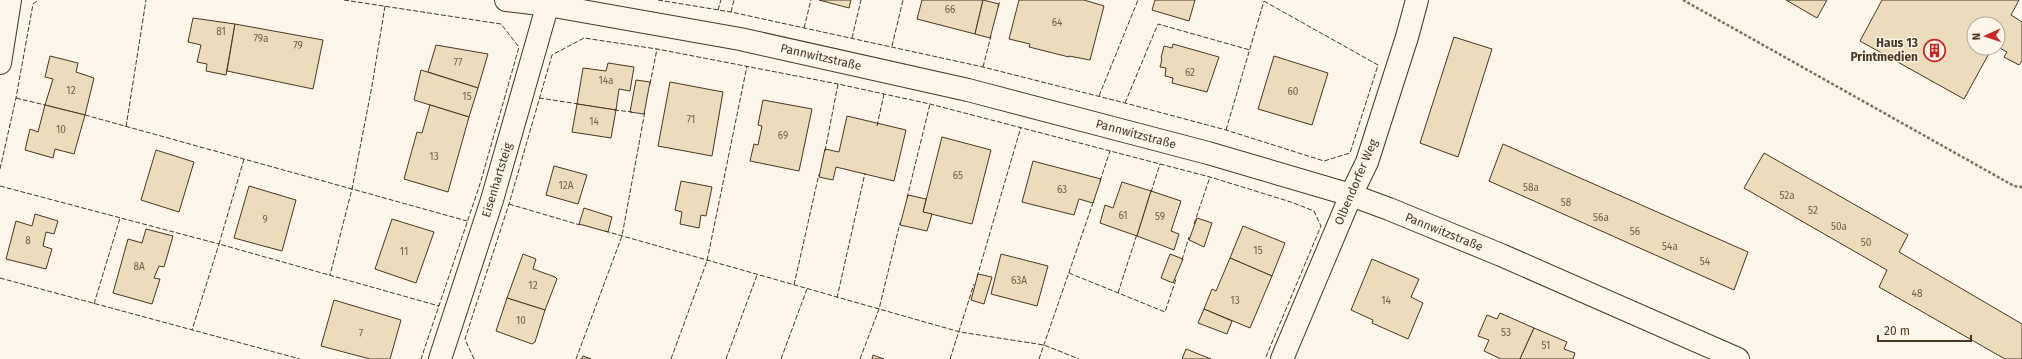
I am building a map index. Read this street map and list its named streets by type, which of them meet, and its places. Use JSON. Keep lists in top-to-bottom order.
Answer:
{
  "streets": {
    "street": ["Pannwitzstraße", "Eisenhartsteig", "Olbendorfer Weg"]
  },
  "crossings": [
    ["Pannwitzstraße", "Eisenhartsteig"],
    ["Pannwitzstraße", "Olbendorfer Weg"]
  ],
  "places": {
    "building": ["Haus 13 Printmedien"]
  },
  "house_numbers": [
    "66",
    "64",
    "81",
    "79a",
    "79",
    "77",
    "62",
    "14a",
    "12",
    "60",
    "15",
    "71",
    "14",
    "10",
    "69",
    "13",
    "65",
    "12A",
    "58a",
    "63",
    "52a",
    "58",
    "52",
    "61",
    "59",
    "56a",
    "9",
    "50a",
    "56",
    "8",
    "50",
    "54a",
    "15",
    "11",
    "54",
    "8A",
    "63A",
    "12",
    "48",
    "13",
    "14",
    "10",
    "53",
    "7",
    "51"
  ],
  "scale_bar": "20 m",
  "north": "left"
}
